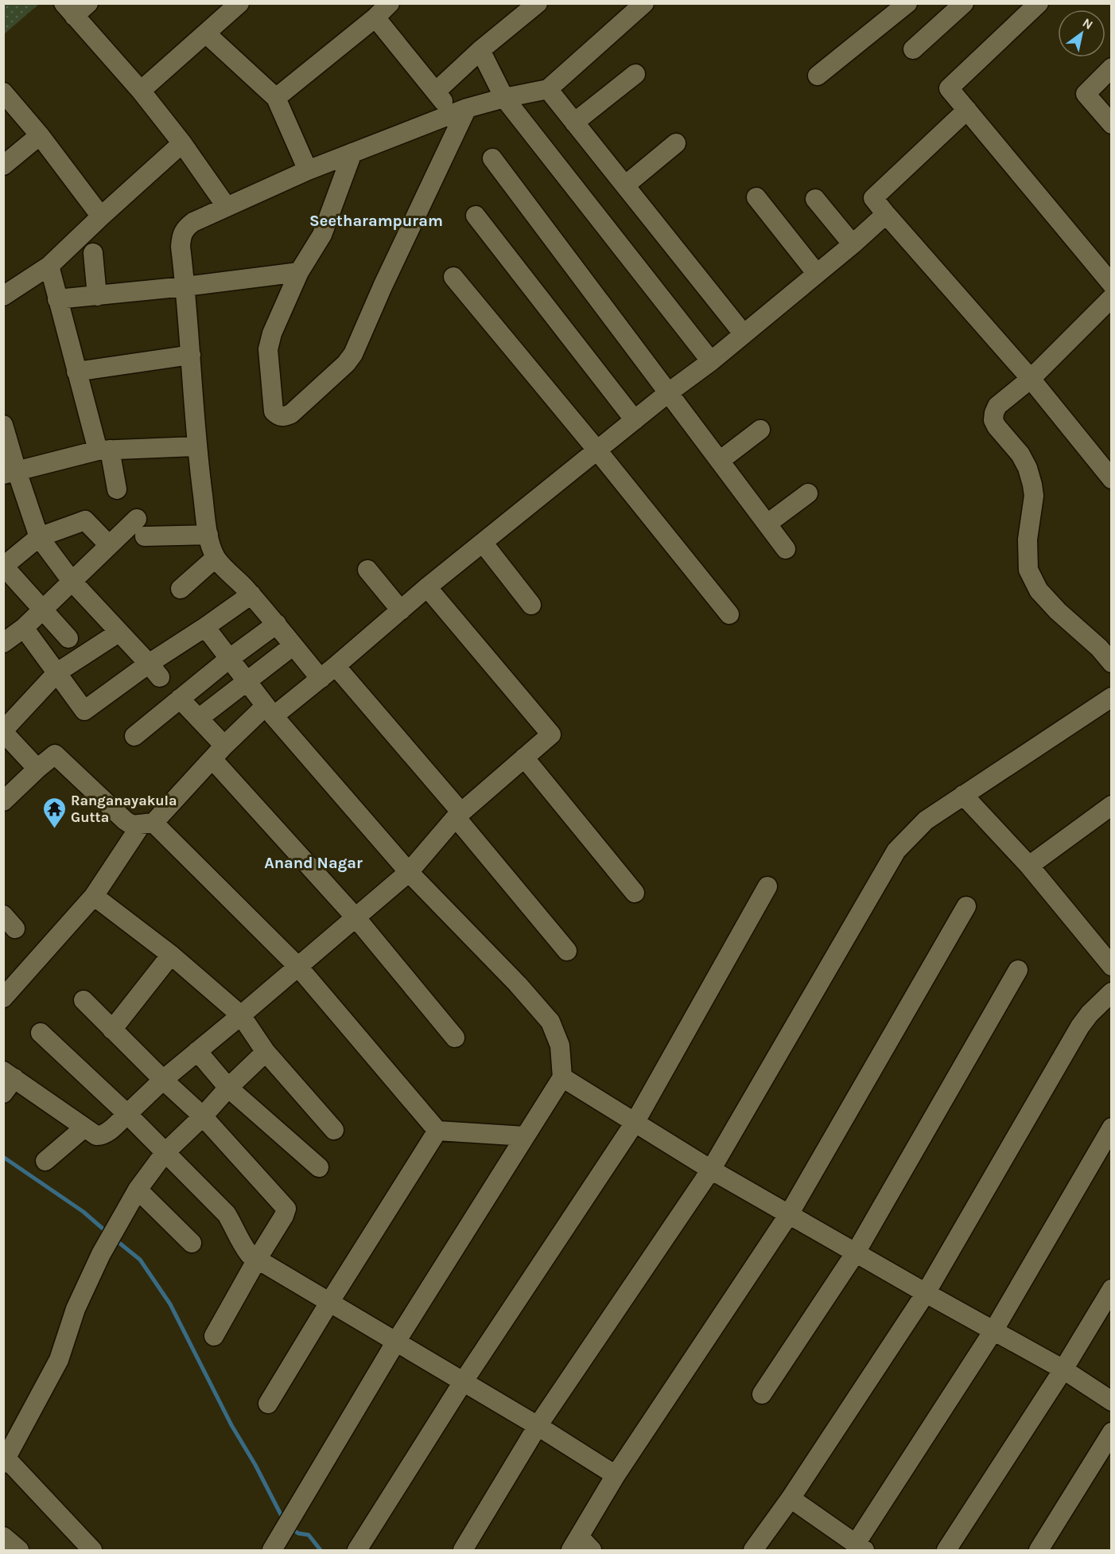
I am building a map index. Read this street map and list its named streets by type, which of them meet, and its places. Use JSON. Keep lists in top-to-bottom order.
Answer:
{
  "districts": ["Seetharampuram", "Anand Nagar"],
  "places": {
    "temple": ["Ranganayakula Gutta"]
  },
  "north": "top right"
}
